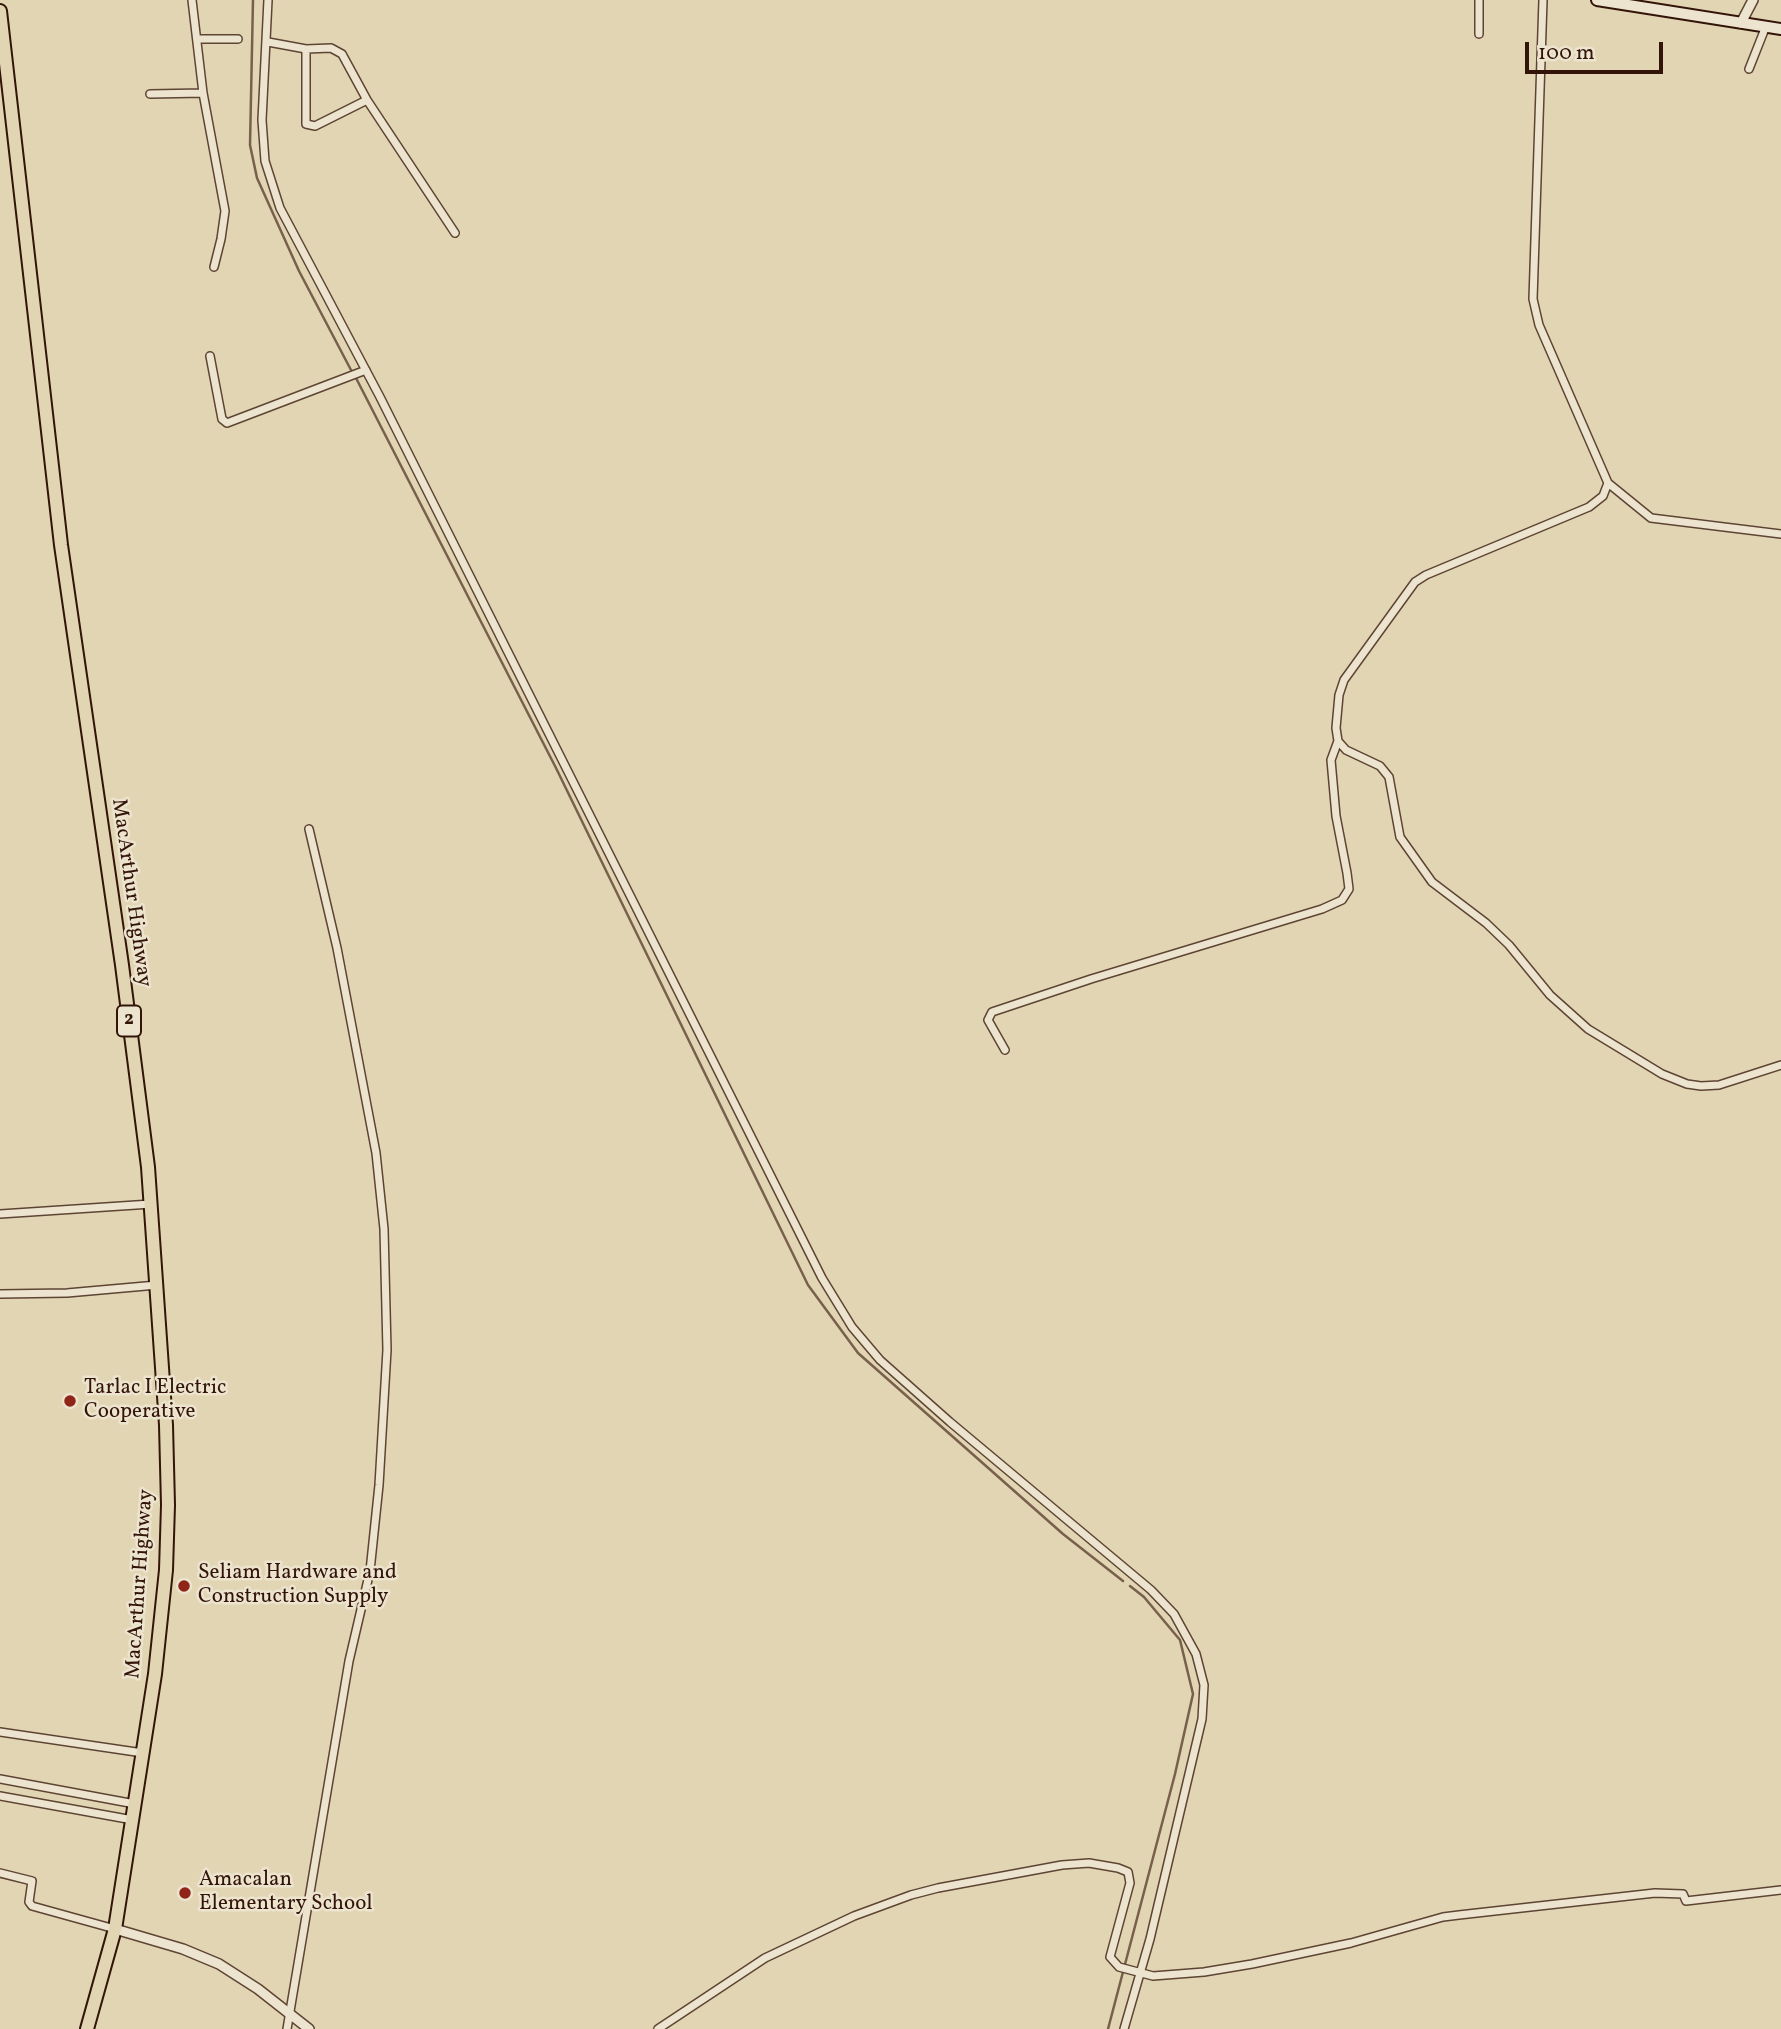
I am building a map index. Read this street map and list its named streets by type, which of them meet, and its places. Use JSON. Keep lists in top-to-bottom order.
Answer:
{
  "streets": {
    "highway": ["MacArthur Highway", "2"]
  },
  "places": ["Tarlac I Electric Cooperative", "Seliam Hardware and Construction Supply", "Amacalan Elementary School"],
  "scale_bar": "100 m"
}
